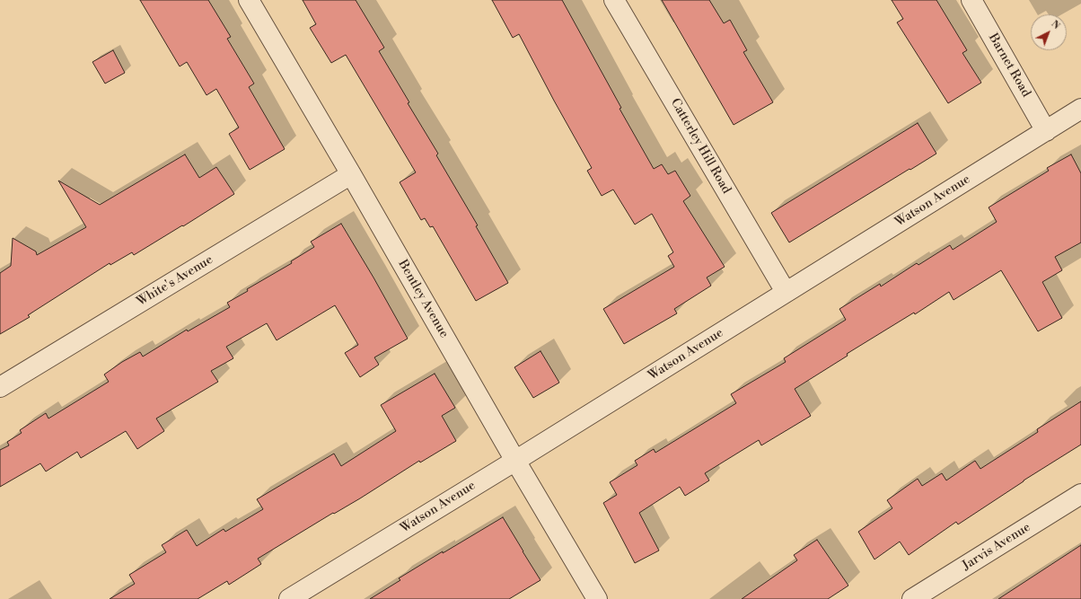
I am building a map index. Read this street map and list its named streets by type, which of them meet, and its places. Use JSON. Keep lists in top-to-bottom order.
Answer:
{
  "streets": {
    "street": [
      "Barnet Road",
      "Catterley Hill Road",
      "Watson Avenue",
      "White's Avenue",
      "Bentley Avenue",
      "Jarvis Avenue"
    ]
  },
  "crossings": [
    ["Barnet Road", "Watson Avenue"],
    ["Catterley Hill Road", "Watson Avenue"],
    ["Watson Avenue", "Bentley Avenue"],
    ["White's Avenue", "Bentley Avenue"]
  ],
  "north": "top right"
}
